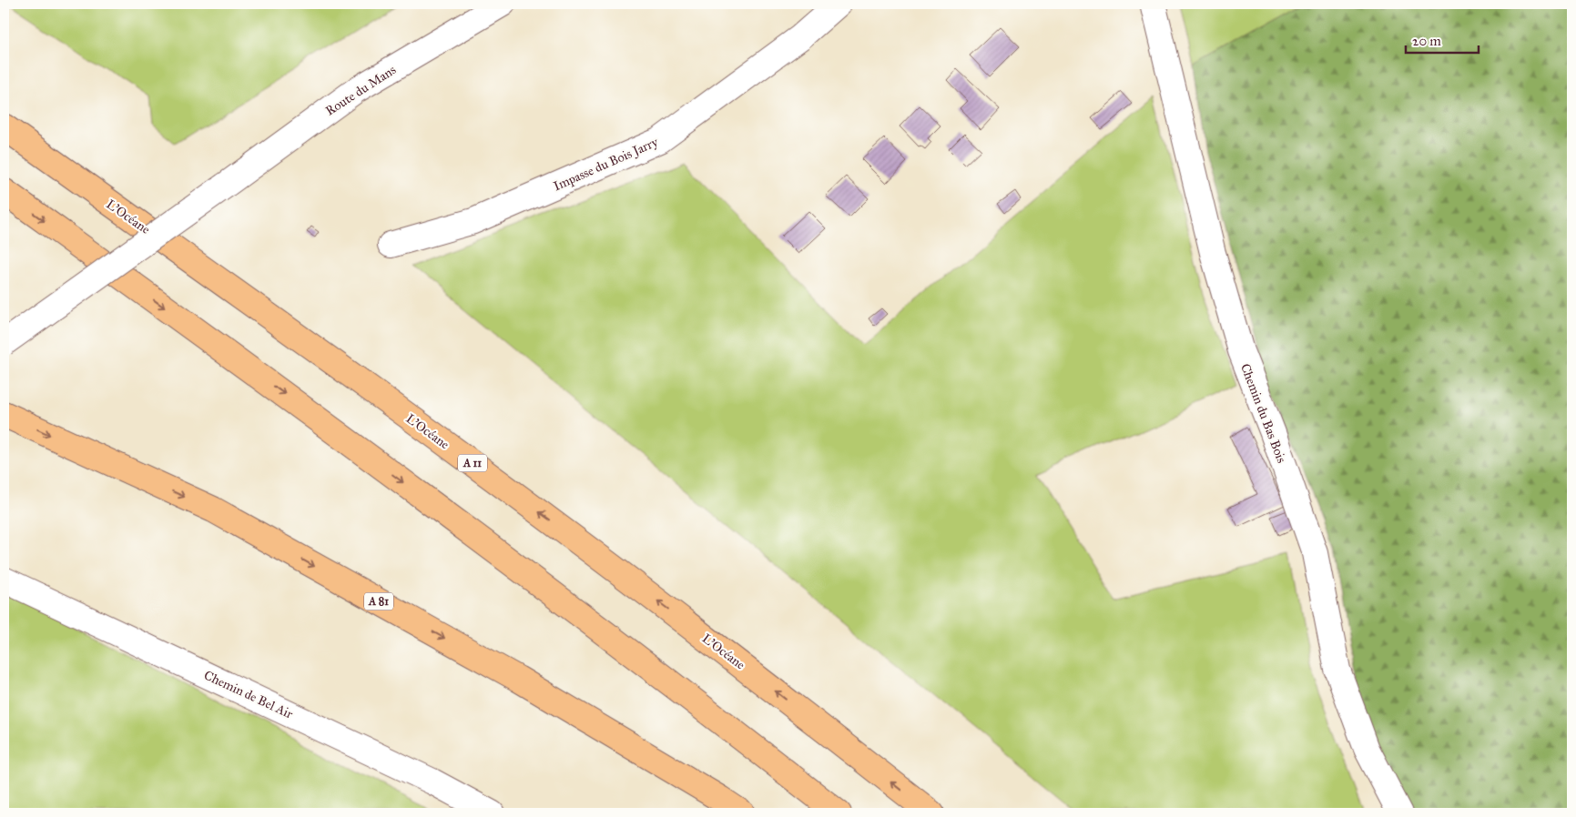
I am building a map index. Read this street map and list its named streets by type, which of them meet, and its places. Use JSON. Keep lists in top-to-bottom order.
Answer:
{
  "streets": {
    "highway": ["L’Océane", "A 11", "A 81"],
    "street": [
      "Route du Mans",
      "Impasse du Bois Jarry",
      "Chemin du Bas Bois",
      "Chemin de Bel Air"
    ]
  },
  "scale_bar": "20 m"
}
